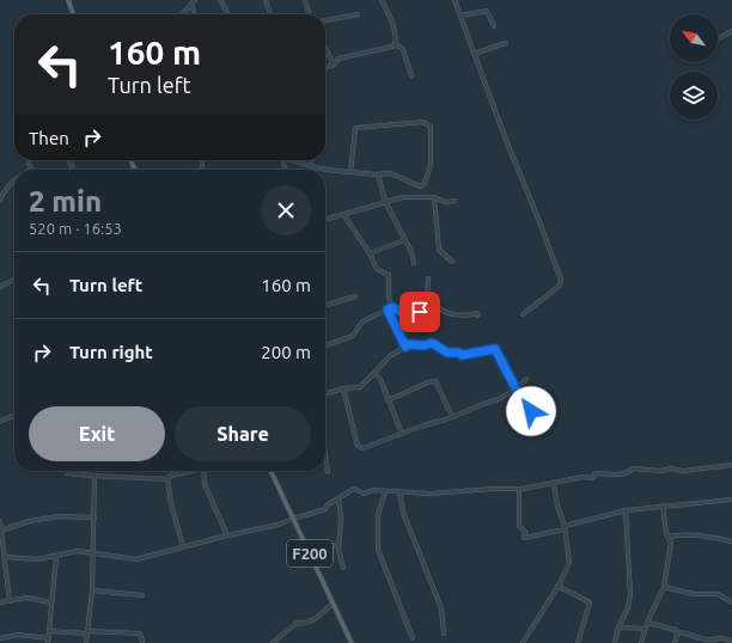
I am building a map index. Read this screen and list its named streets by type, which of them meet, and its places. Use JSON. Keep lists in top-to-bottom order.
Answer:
{
  "streets": {
    "main road": ["F200"]
  },
  "north": "top left",
  "page": {
    "turn": ["160 m", "Turn left"],
    "then": "Then",
    "heading": ["2 min", "520 m · 16:53"],
    "list": [
      {
        "name": "Turn left",
        "value": "160 m"
      },
      {
        "name": "Turn right",
        "value": "200 m"
      }
    ],
    "buttons": ["Exit", "Share"]
  }
}
